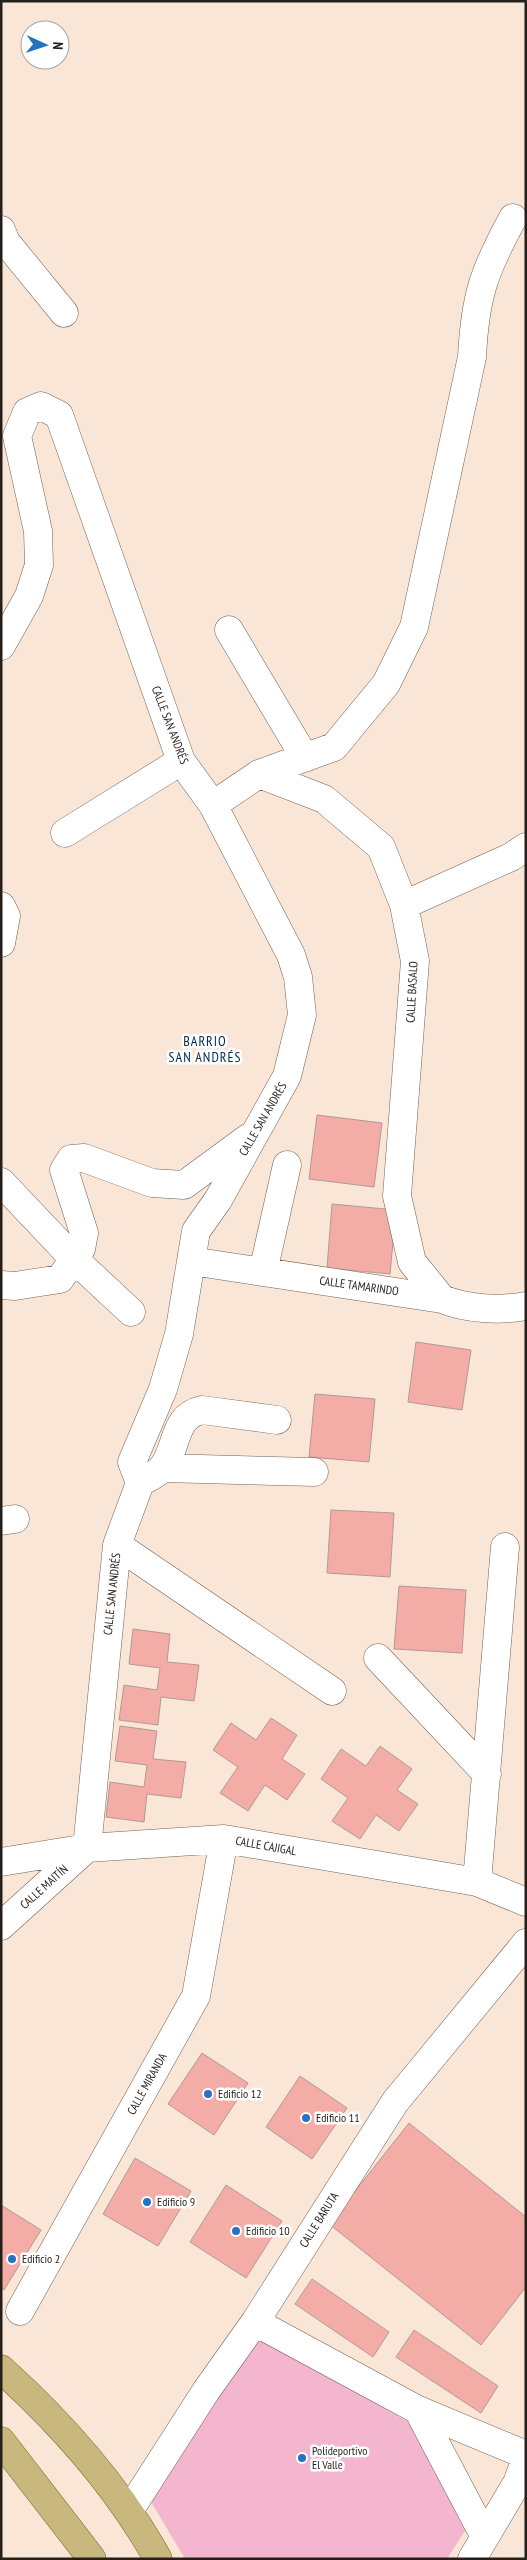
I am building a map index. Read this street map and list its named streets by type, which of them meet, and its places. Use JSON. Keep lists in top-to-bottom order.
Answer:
{
  "streets": {
    "street": [
      "CALLE SAN ANDRÉS",
      "CALLE BASALO",
      "CALLE TAMARINDO",
      "CALLE CAJIGAL",
      "CALLE MAITÍN",
      "CALLE MIRANDA",
      "CALLE BARUTA"
    ]
  },
  "crossings": [
    ["CALLE SAN ANDRÉS", "CALLE TAMARINDO"],
    ["CALLE SAN ANDRÉS", "CALLE CAJIGAL"],
    ["CALLE SAN ANDRÉS", "CALLE MAITÍN"],
    ["CALLE BASALO", "CALLE TAMARINDO"],
    ["CALLE CAJIGAL", "CALLE MAITÍN"],
    ["CALLE CAJIGAL", "CALLE MIRANDA"]
  ],
  "districts": ["BARRIO SAN ANDRÉS"],
  "places": [
    "Edificio 12",
    "Edificio 11",
    "Edificio 9",
    "Edificio 10",
    "Edificio 2",
    "Polideportivo El Valle"
  ],
  "north": "right"
}
